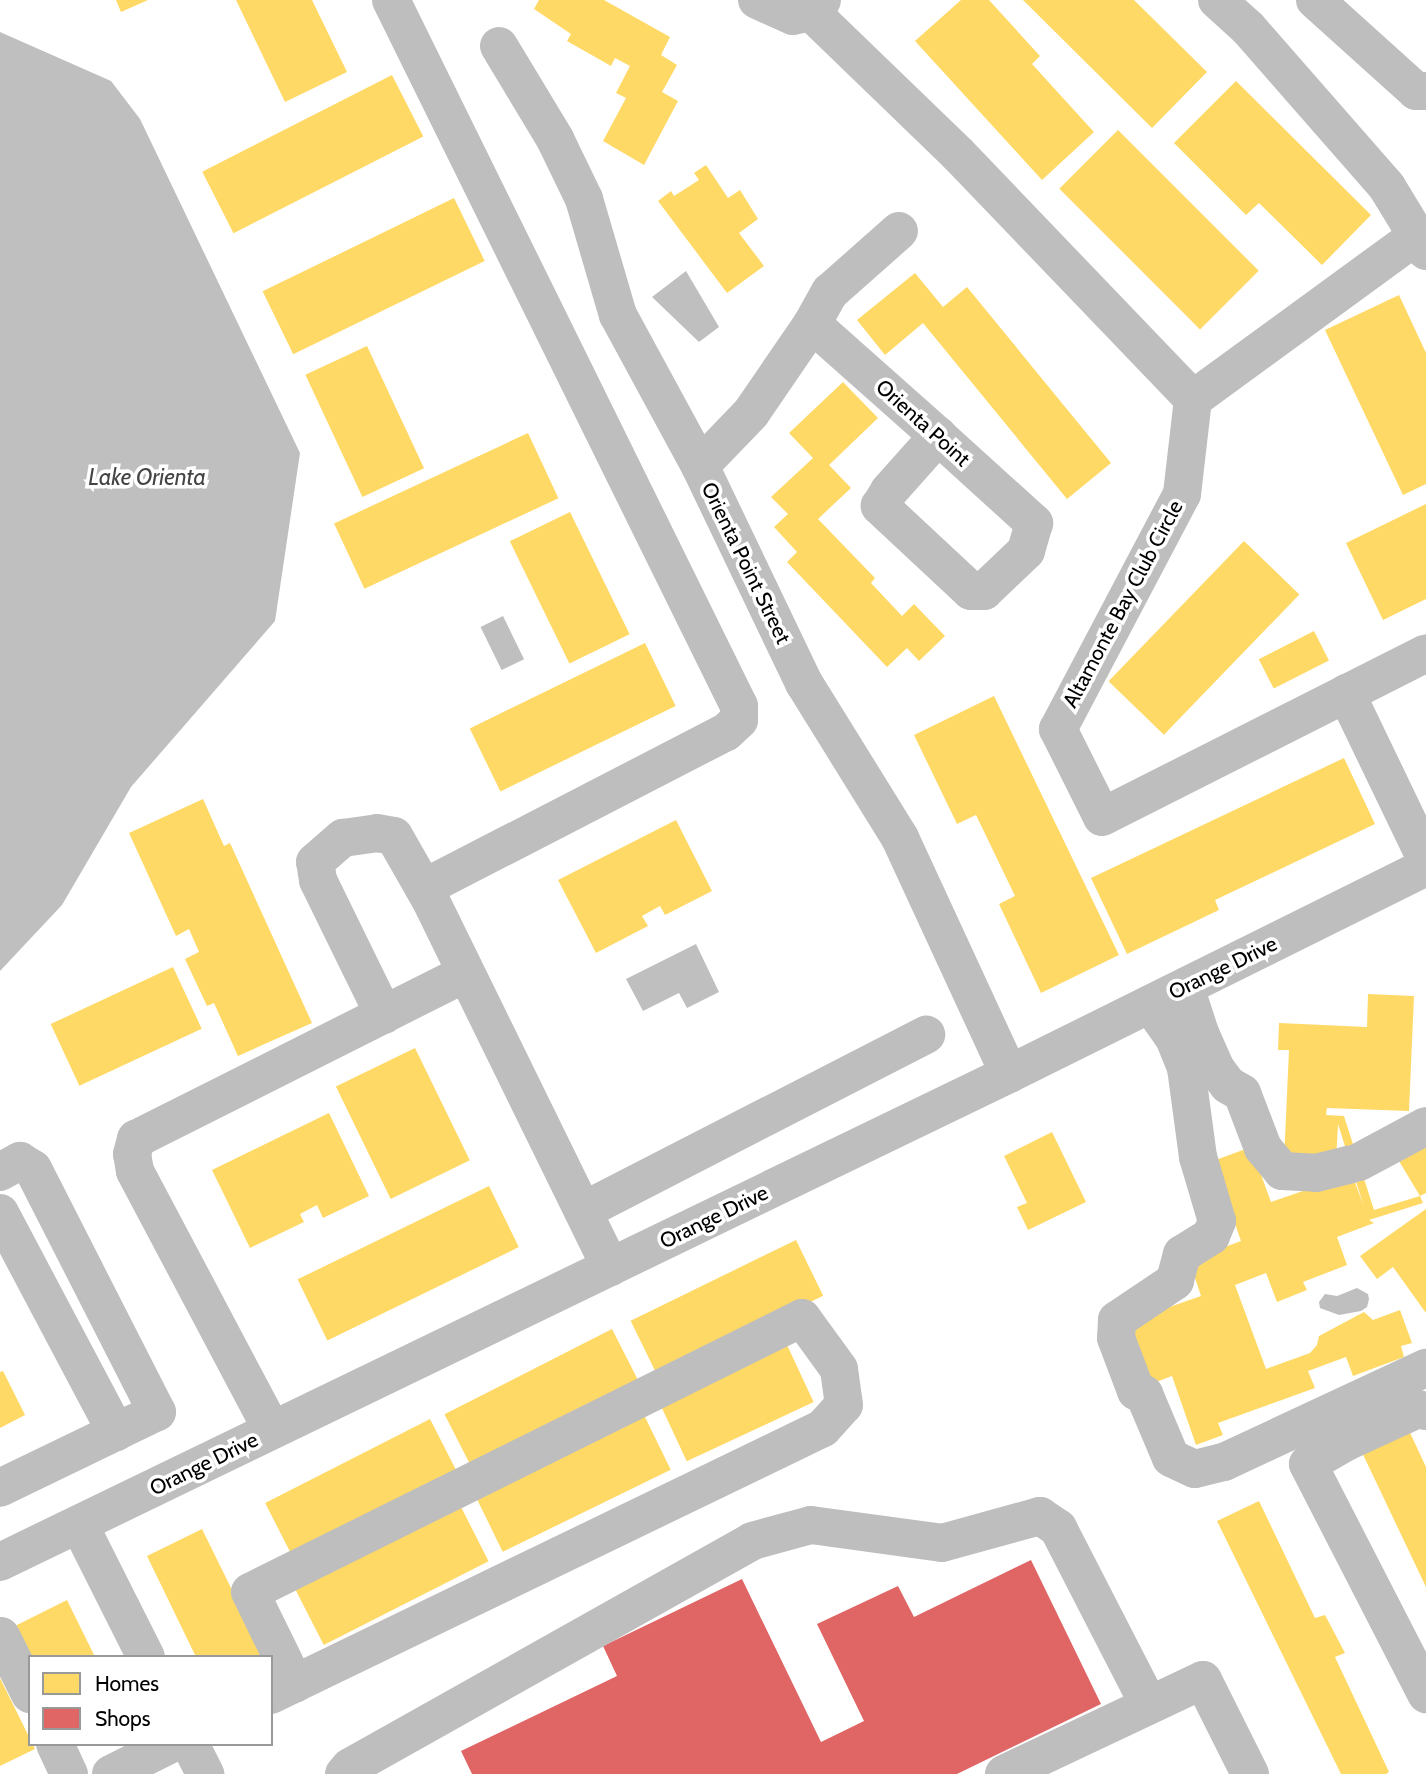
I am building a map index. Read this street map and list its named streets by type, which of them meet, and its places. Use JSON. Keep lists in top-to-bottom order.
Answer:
{
  "streets": {
    "street": [
      "Orienta Point",
      "Orienta Point Street",
      "Altamonte Bay Club Circle",
      "Orange Drive"
    ]
  },
  "crossings": [
    ["Orienta Point Street", "Orange Drive"]
  ],
  "water": ["Lake Orienta"],
  "legend": ["Homes", "Shops"]
}
